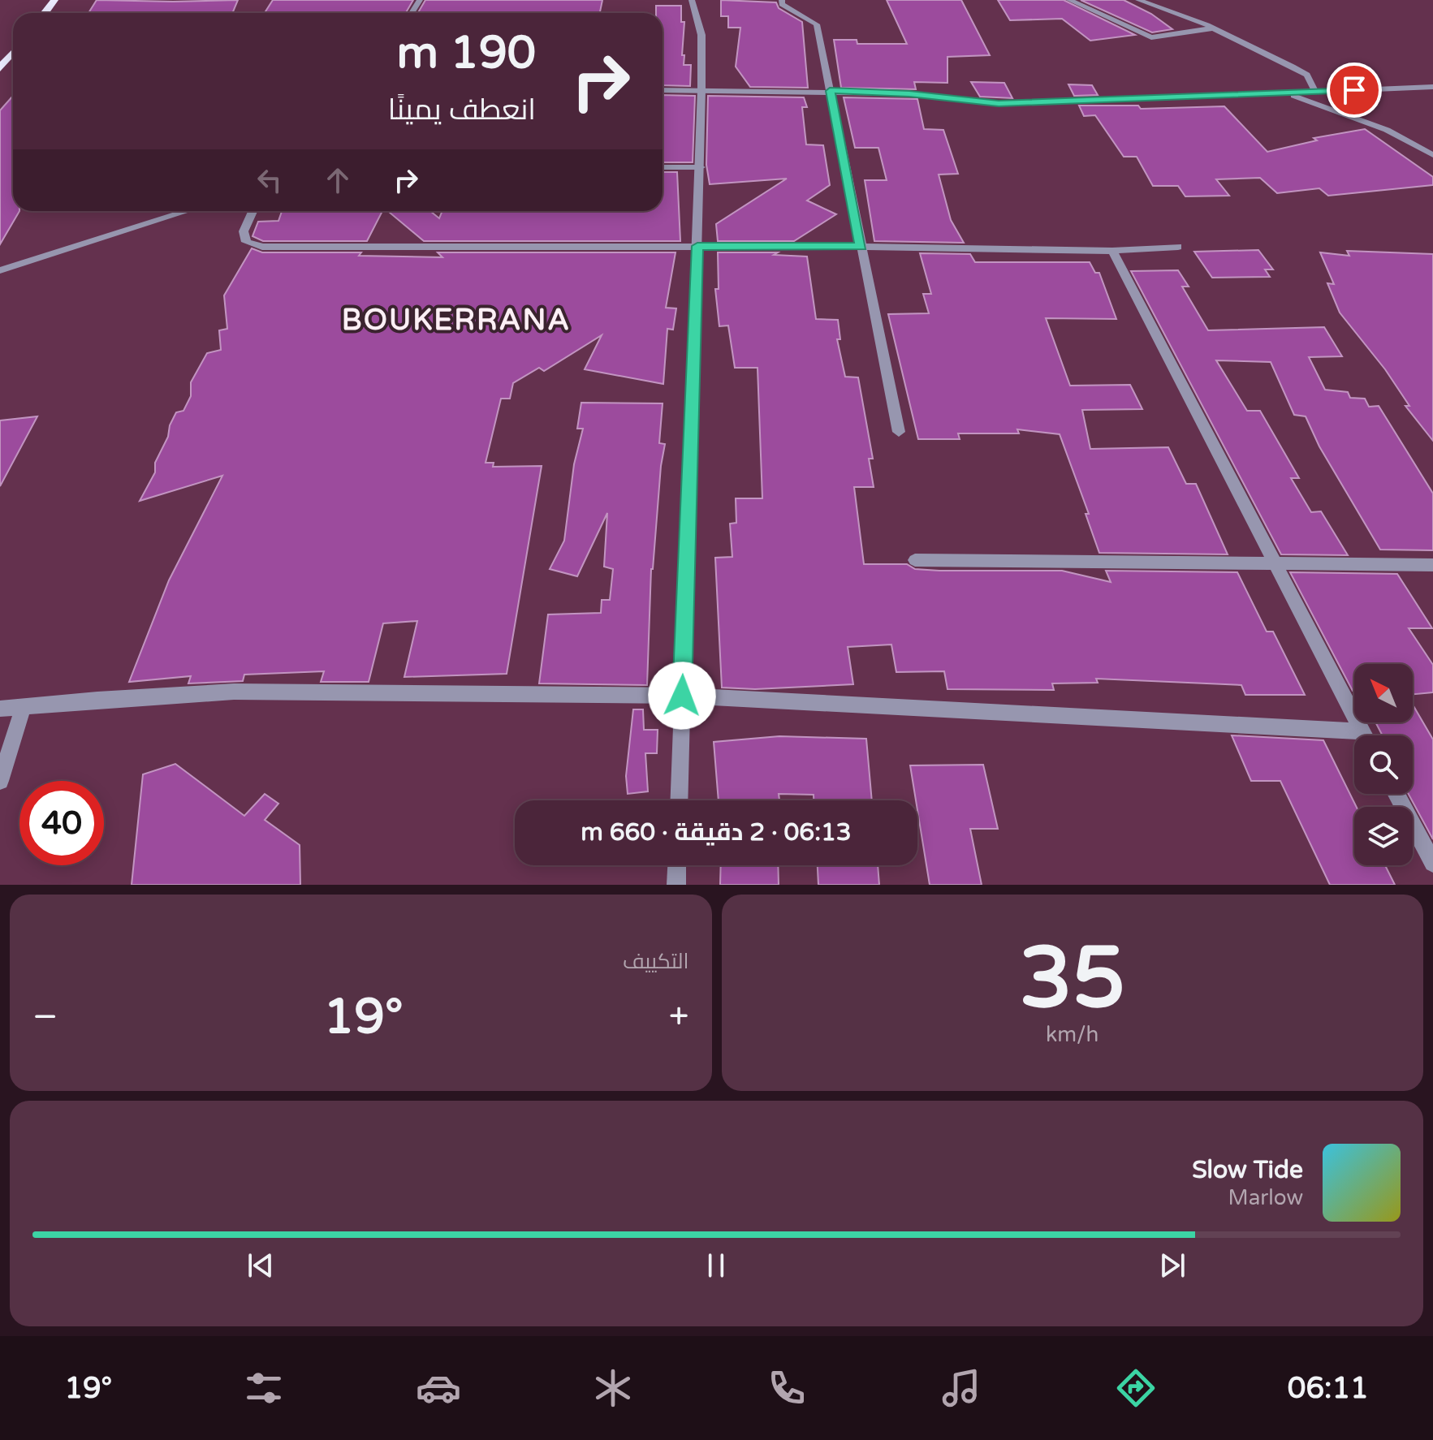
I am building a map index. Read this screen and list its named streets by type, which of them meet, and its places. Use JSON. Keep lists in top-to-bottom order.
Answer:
{
  "districts": ["BOUKERRANA"],
  "north": "top left",
  "page": {
    "turn": ["190 m", "انعطف يمينًا"],
    "limit": "40",
    "trip": "06:13 · 2 دقيقة · 660 m",
    "tile": [
      ["35", "km/h"],
      "التكييف"
    ],
    "heat": ["−", "19°", "+"],
    "song": ["Slow Tide", "Marlow"],
    "tabs": ["06:11", "19°"]
  }
}
